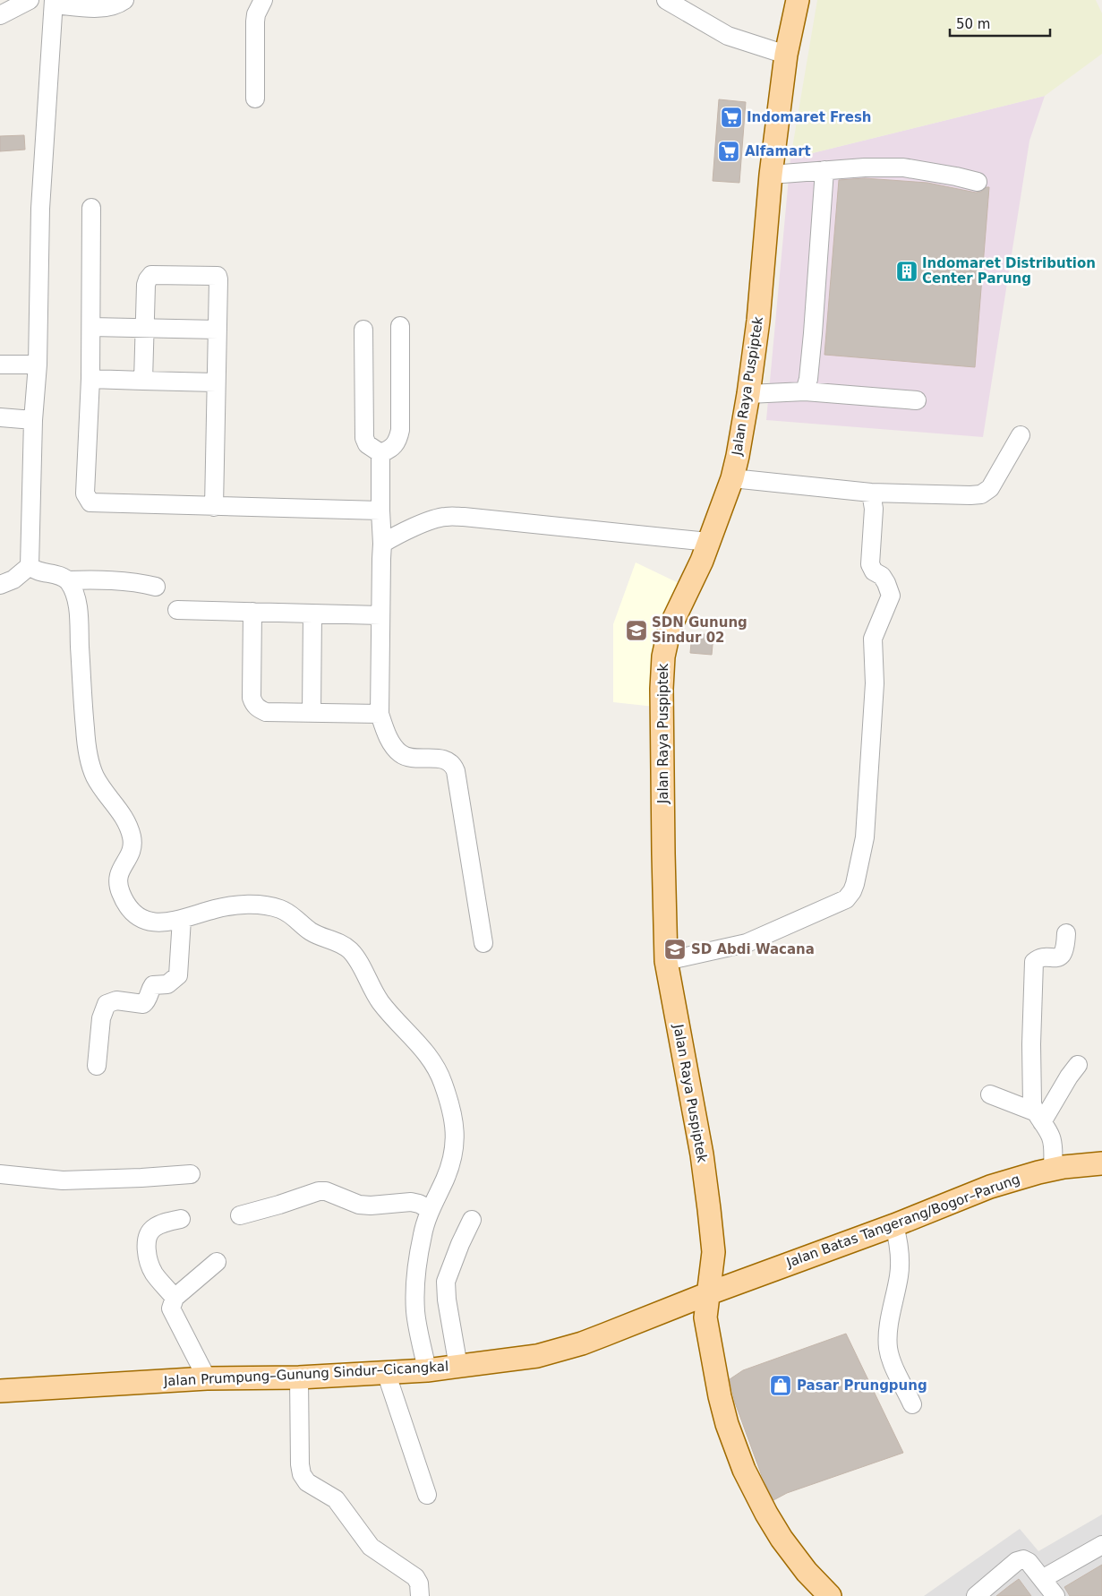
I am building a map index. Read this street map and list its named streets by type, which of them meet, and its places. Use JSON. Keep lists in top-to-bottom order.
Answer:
{
  "streets": {
    "main road": ["Jalan Raya Puspiptek", "Jalan Batas Tangerang/Bogor–Parung", "Jalan Prumpung–Gunung Sindur–Cicangkal"]
  },
  "crossings": [
    ["Jalan Raya Puspiptek", "Jalan Batas Tangerang/Bogor–Parung"],
    ["Jalan Raya Puspiptek", "Jalan Prumpung–Gunung Sindur–Cicangkal"],
    ["Jalan Batas Tangerang/Bogor–Parung", "Jalan Prumpung–Gunung Sindur–Cicangkal"]
  ],
  "places": {
    "supermarket": ["Indomaret Fresh", "Alfamart"],
    "building": ["Indomaret Distribution Center Parung"],
    "school or university": ["SDN Gunung Sindur 02", "SD Abdi Wacana"],
    "shop": ["Pasar Prungpung"]
  },
  "scale_bar": "50 m"
}
